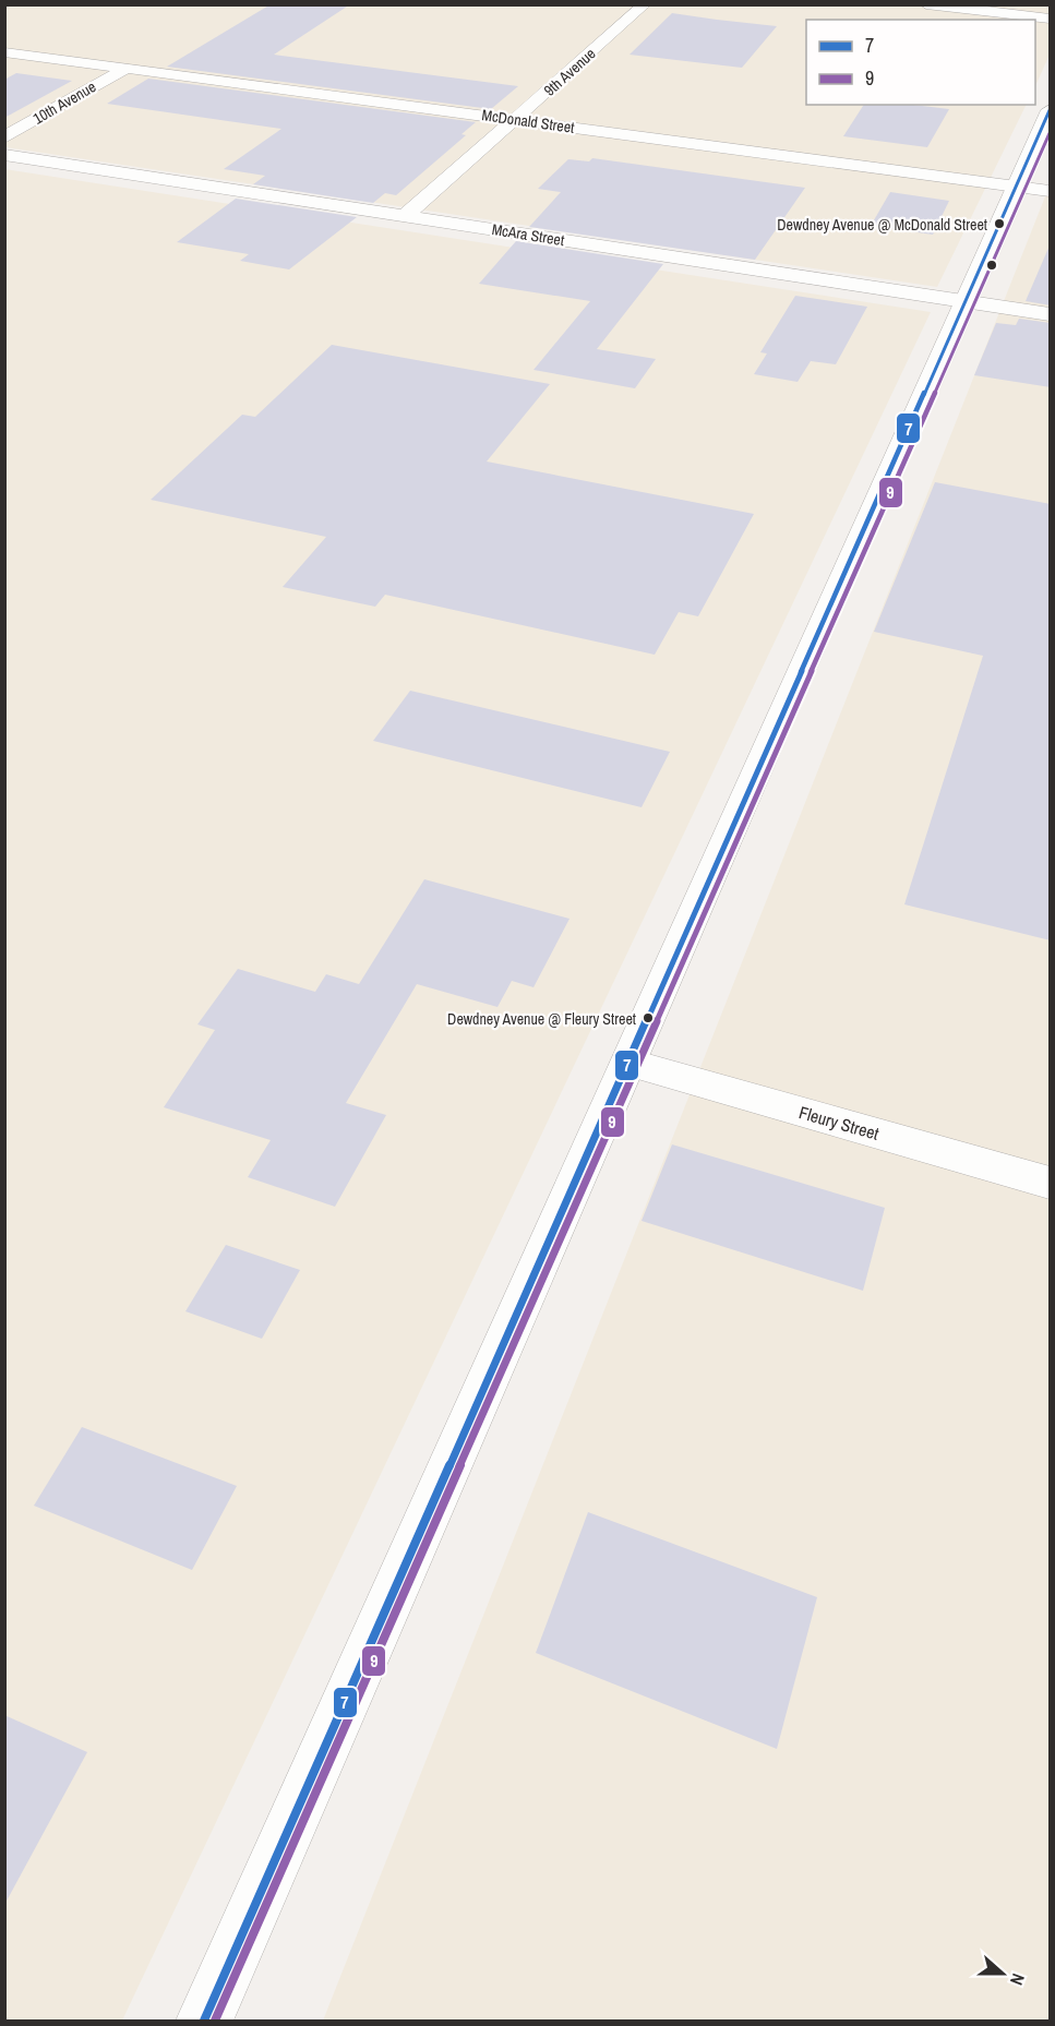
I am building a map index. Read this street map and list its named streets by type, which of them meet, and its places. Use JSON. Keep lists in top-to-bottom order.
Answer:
{
  "streets": {
    "street": [
      "9th Avenue",
      "10th Avenue",
      "McDonald Street",
      "McAra Street",
      "Fleury Street"
    ]
  },
  "crossings": [
    ["9th Avenue", "McDonald Street"],
    ["9th Avenue", "McAra Street"],
    ["10th Avenue", "McDonald Street"]
  ],
  "places": ["Dewdney Avenue @ McDonald Street", "Dewdney Avenue @ Fleury Street"],
  "lines": ["transit line 7", "transit line 9"],
  "legend": ["7", "9"],
  "north": "right"
}
